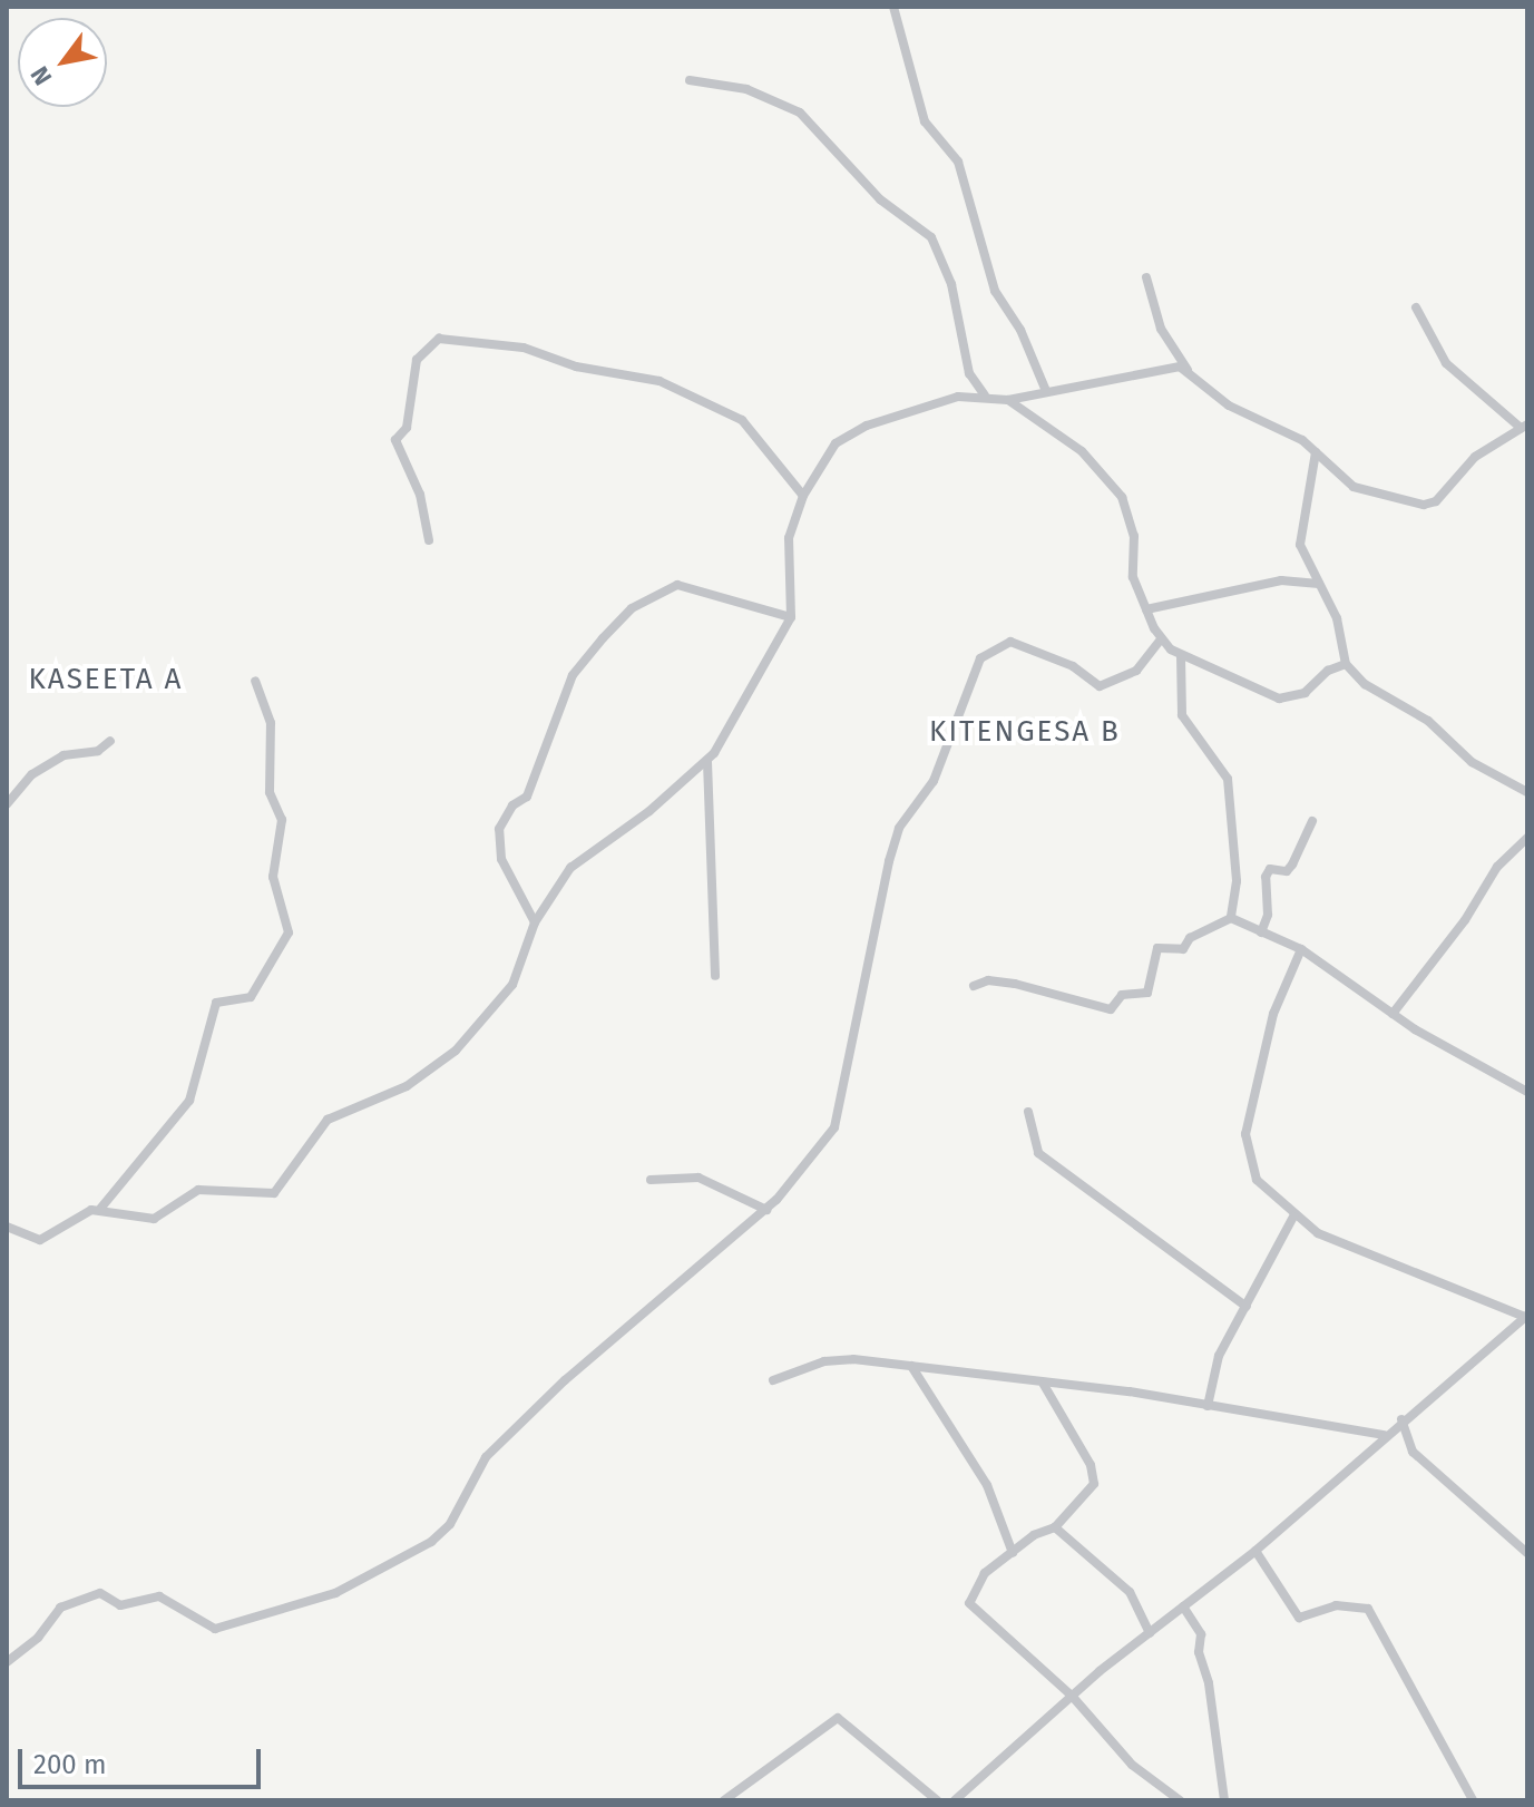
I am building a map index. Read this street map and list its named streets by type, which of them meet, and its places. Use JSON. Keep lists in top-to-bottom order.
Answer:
{
  "districts": ["KASEETA A", "KITENGESA B"],
  "scale_bar": "200 m",
  "north": "bottom left"
}
